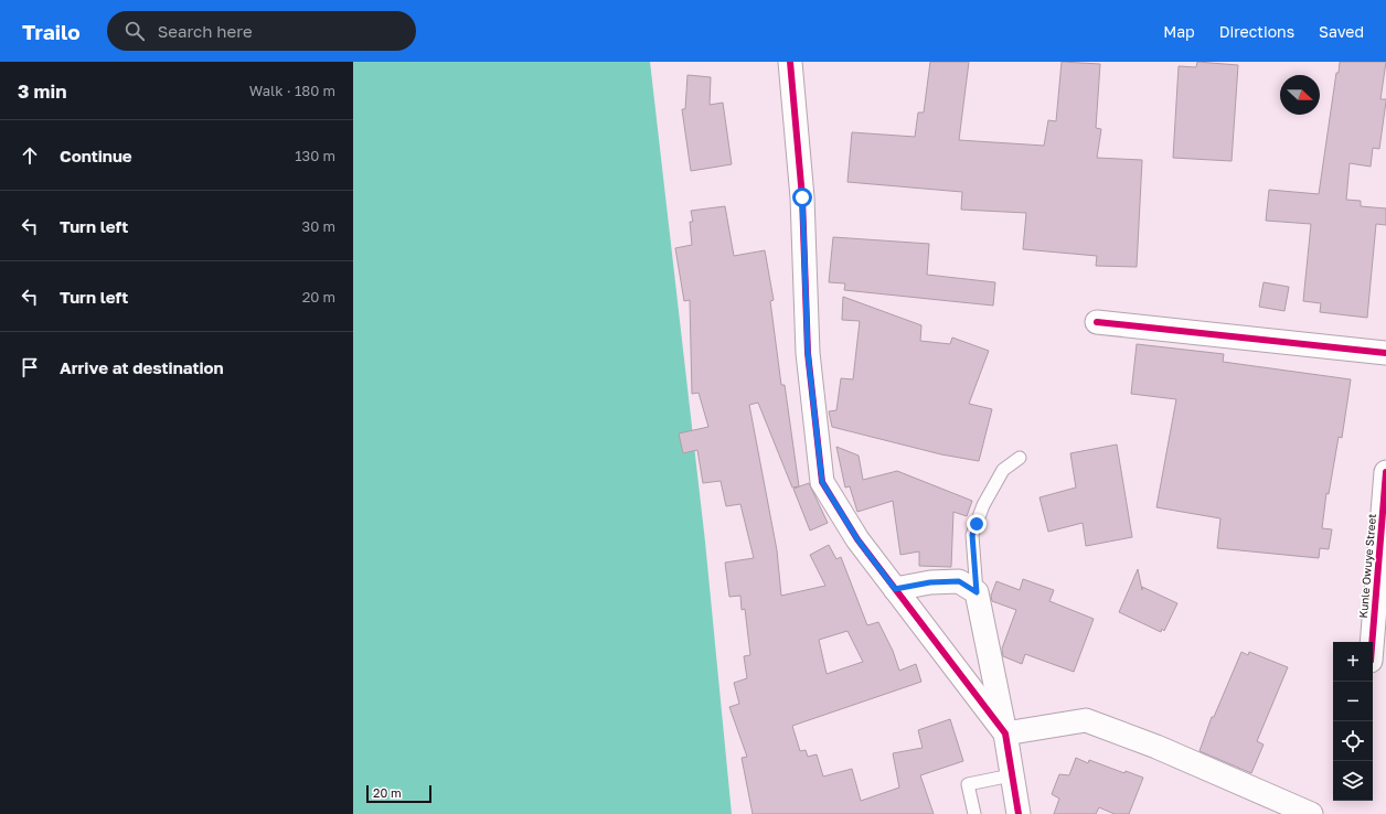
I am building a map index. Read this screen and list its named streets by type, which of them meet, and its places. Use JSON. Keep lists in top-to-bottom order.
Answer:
{
  "streets": {
    "street": ["Kunle Owuye Street"]
  },
  "scale_bar": "20 m",
  "north": "right",
  "page": {
    "header": "Trailo",
    "search": "Search here",
    "nav": ["Map", "Directions", "Saved"],
    "heading": ["3 min", "Walk · 180 m"],
    "list": [
      ["Continue", "130 m"],
      ["Turn left", "30 m"],
      ["Turn left", "20 m"],
      "Arrive at destination"
    ],
    "map_buttons": ["+", "−"],
    "scale": "20 m"
  }
}
